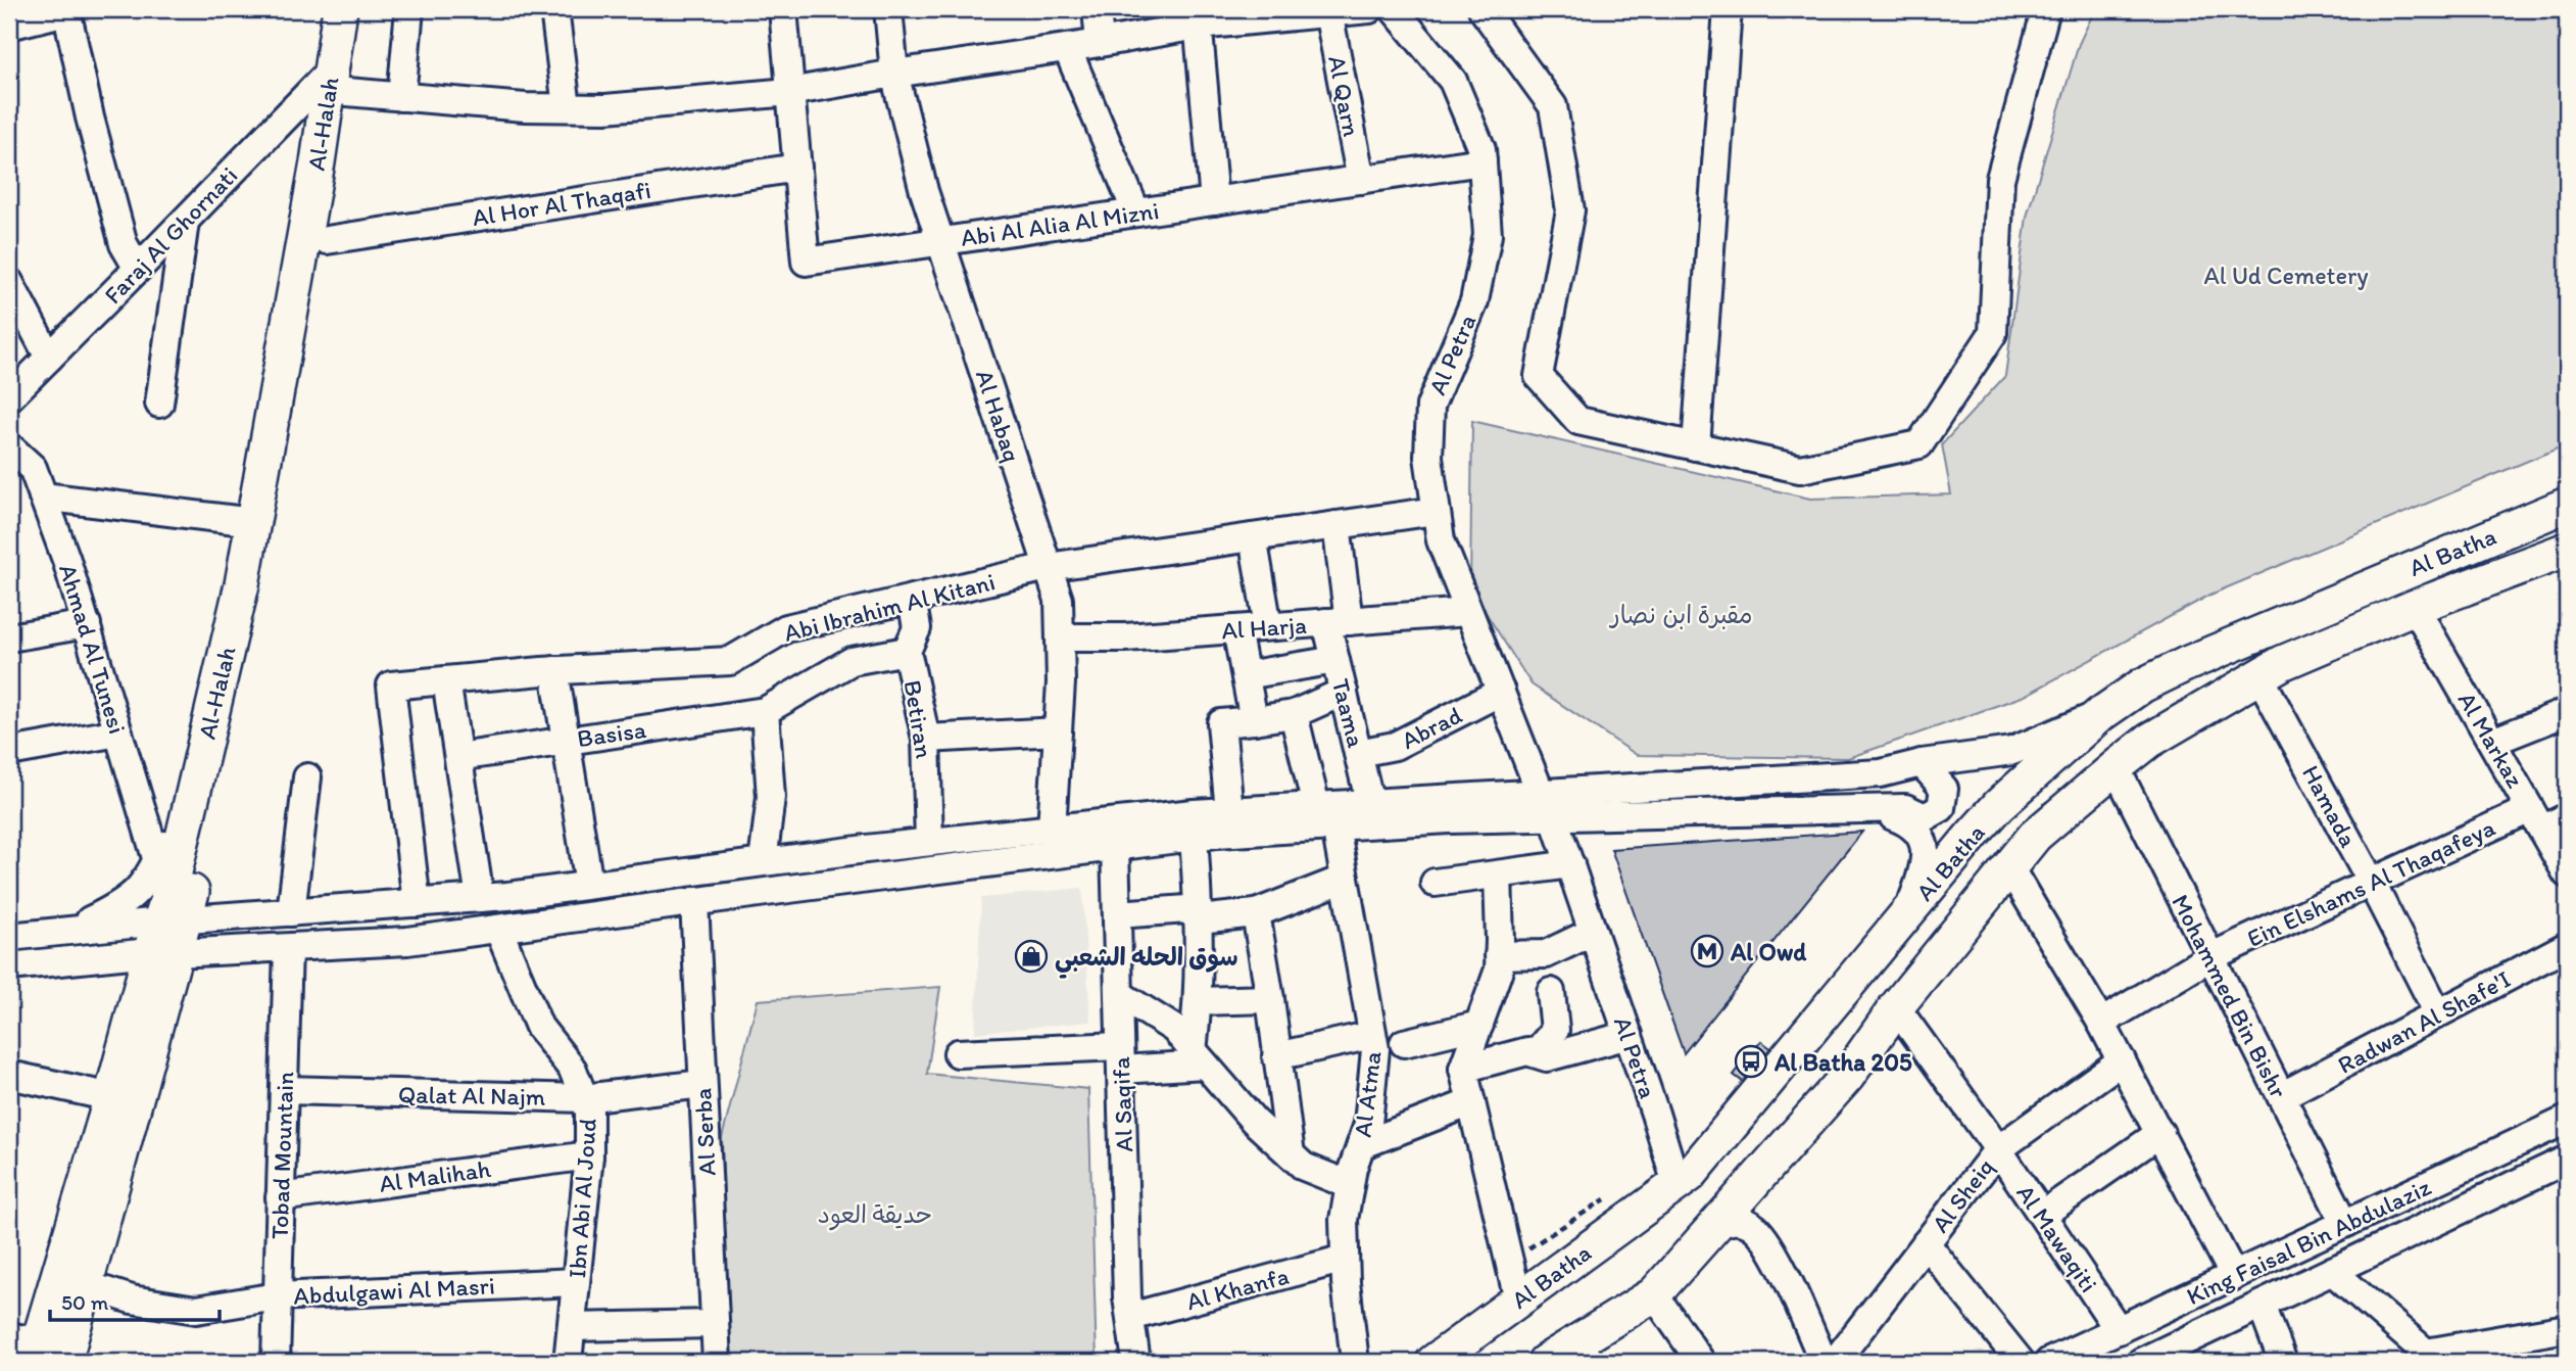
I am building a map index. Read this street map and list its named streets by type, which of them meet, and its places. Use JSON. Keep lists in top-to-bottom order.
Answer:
{
  "streets": {
    "main road": ["Al-Halah", "Al Batha"],
    "street": [
      "Al Qarn",
      "Al Hor Al Thaqafi",
      "Abi Al Alia Al Mizni",
      "Faraj Al Ghornati",
      "Al Petra",
      "Al Habaq",
      "Abi Ibrahim Al Kitani",
      "Al Harja",
      "Ahmad Al Tunesi",
      "Taama",
      "Betiran",
      "Abrad",
      "Basisa",
      "Al Markaz",
      "Hamada",
      "Ein Elshams Al Thaqafeya",
      "Mohammed Bin Bishr",
      "Radwan Al Shafe'I",
      "Al Atma",
      "Qalat Al Najm",
      "Al Saqifa",
      "Al Serba",
      "Tobad Mountain",
      "Al Malihah",
      "Al Sheiq",
      "Ibn Abi Al Joud",
      "Al Mawaqiti",
      "King Faisal Bin Abdulaziz",
      "Al Khanfa",
      "Abdulgawi Al Masri"
    ]
  },
  "crossings": [
    ["Al Qarn", "Abi Al Alia Al Mizni"],
    ["Al-Halah", "Al Hor Al Thaqafi"],
    ["Al-Halah", "Faraj Al Ghornati"],
    ["Al-Halah", "Abdulgawi Al Masri"],
    ["Al Hor Al Thaqafi", "Abi Al Alia Al Mizni"],
    ["Abi Al Alia Al Mizni", "Al Petra"],
    ["Abi Al Alia Al Mizni", "Al Habaq"],
    ["Al Petra", "Al Batha"],
    ["Al Petra", "Abi Ibrahim Al Kitani"],
    ["Al Petra", "Al Harja"],
    ["Al Petra", "Abrad"],
    ["Al Habaq", "Abi Ibrahim Al Kitani"],
    ["Al Habaq", "Al Harja"],
    ["Al Batha", "Al Markaz"],
    ["Al Batha", "Hamada"],
    ["Al Batha", "Mohammed Bin Bishr"],
    ["Al Batha", "Al Mawaqiti"],
    ["Abi Ibrahim Al Kitani", "Taama"],
    ["Abi Ibrahim Al Kitani", "Betiran"],
    ["Al Harja", "Taama"],
    ["Taama", "Abrad"],
    ["Betiran", "Basisa"],
    ["Al Markaz", "Ein Elshams Al Thaqafeya"],
    ["Hamada", "Ein Elshams Al Thaqafeya"],
    ["Hamada", "Radwan Al Shafe'I"],
    ["Ein Elshams Al Thaqafeya", "Mohammed Bin Bishr"],
    ["Mohammed Bin Bishr", "Radwan Al Shafe'I"],
    ["Mohammed Bin Bishr", "King Faisal Bin Abdulaziz"],
    ["Al Atma", "Al Khanfa"],
    ["Qalat Al Najm", "Al Serba"],
    ["Qalat Al Najm", "Tobad Mountain"],
    ["Qalat Al Najm", "Ibn Abi Al Joud"],
    ["Al Saqifa", "Al Khanfa"],
    ["Tobad Mountain", "Al Malihah"],
    ["Tobad Mountain", "Abdulgawi Al Masri"],
    ["Al Malihah", "Ibn Abi Al Joud"],
    ["Al Sheiq", "Al Mawaqiti"],
    ["Ibn Abi Al Joud", "Abdulgawi Al Masri"],
    ["Al Mawaqiti", "King Faisal Bin Abdulaziz"]
  ],
  "parks": ["Al Ud Cemetery", "مقبرة ابن نصار", "حديقة العود"],
  "places": {
    "metro station": ["Al Owd"],
    "shop": ["سوق الحله الشعبي"],
    "bus stop": ["Al Batha 205"]
  },
  "scale_bar": "50 m"
}
